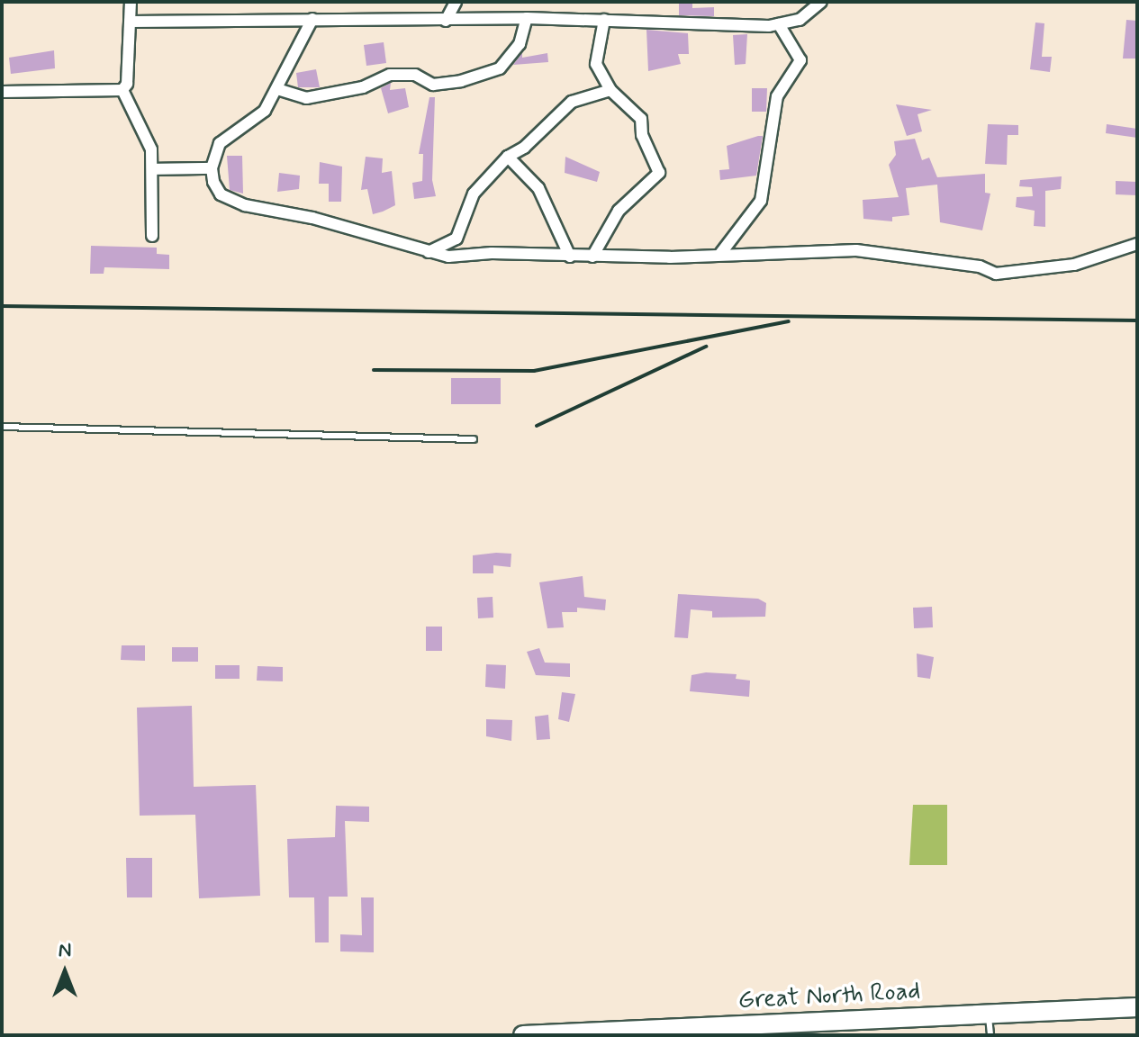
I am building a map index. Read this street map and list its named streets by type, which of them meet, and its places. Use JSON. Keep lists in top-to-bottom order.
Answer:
{
  "streets": {
    "highway": ["Great North Road"]
  },
  "north": "top"
}
